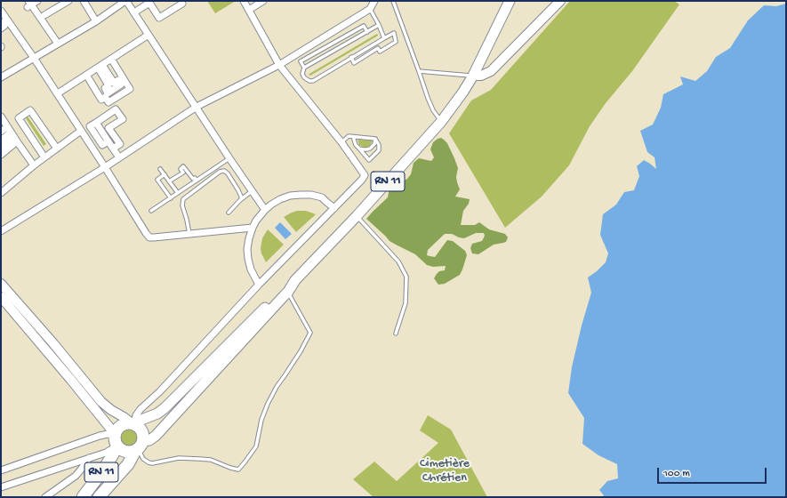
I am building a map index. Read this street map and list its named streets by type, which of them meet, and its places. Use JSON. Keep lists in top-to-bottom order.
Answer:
{
  "streets": {
    "highway": ["RN 11"]
  },
  "parks": ["Cimetière Chrétien"],
  "scale_bar": "100 m"
}
